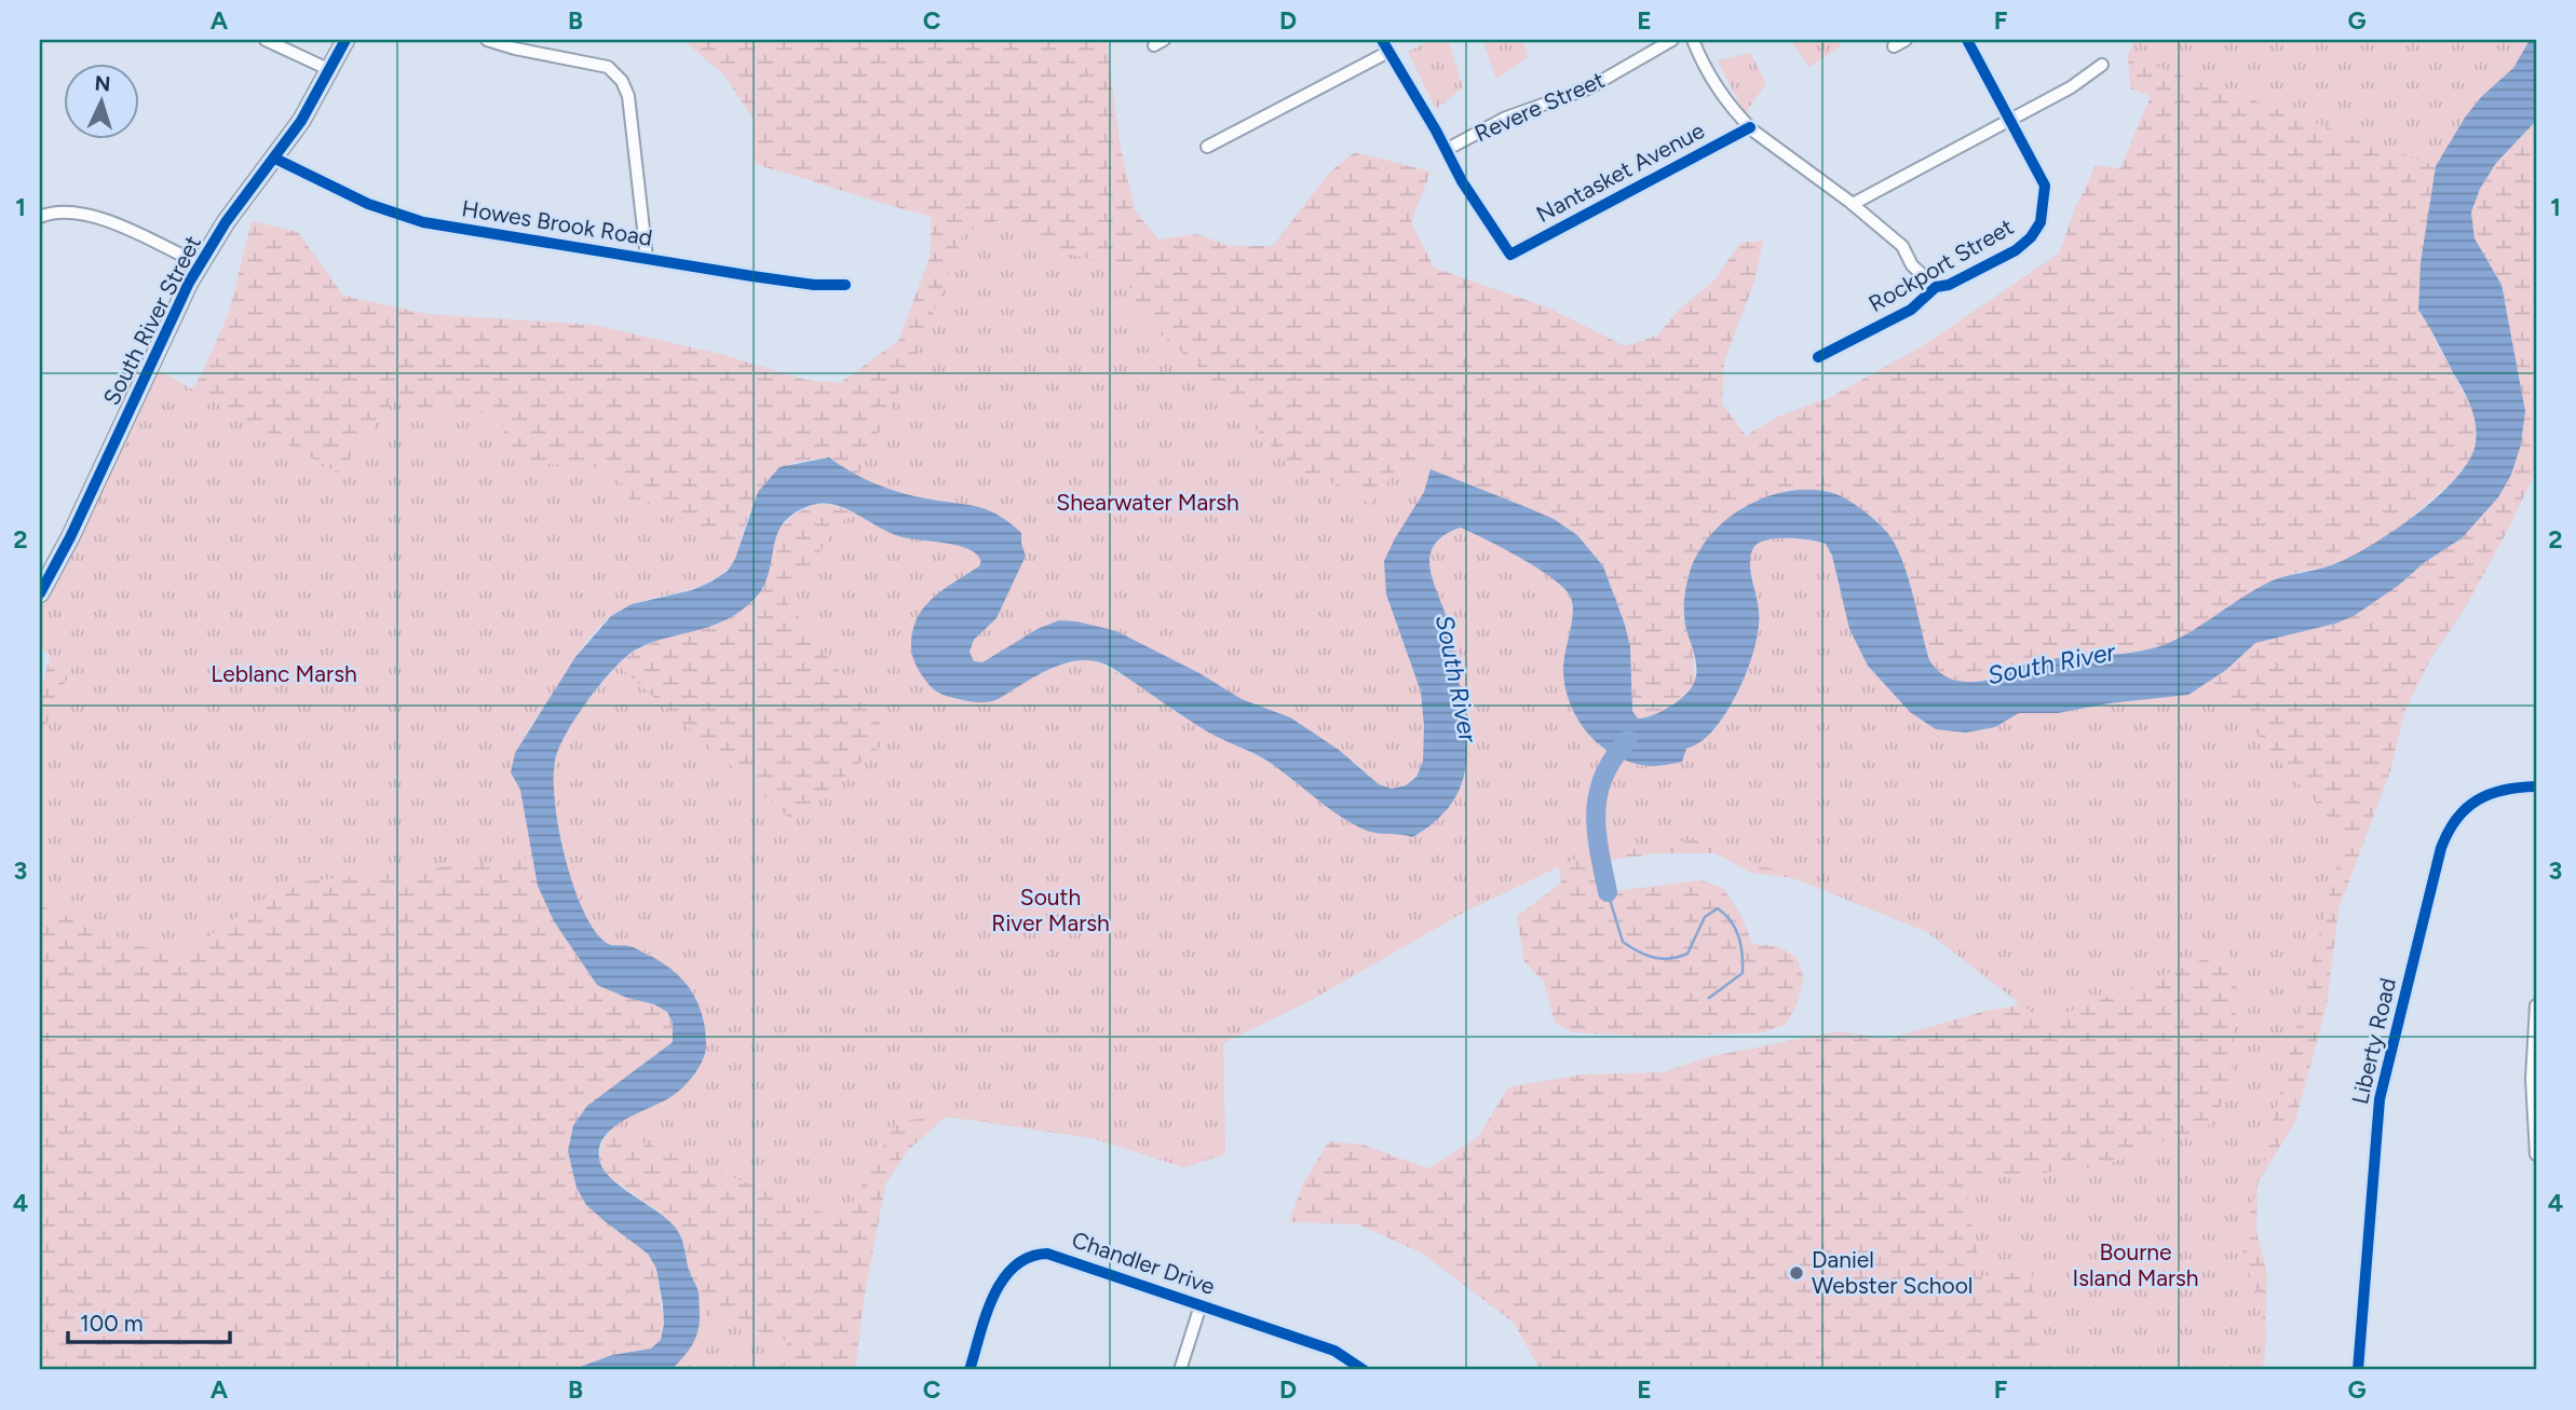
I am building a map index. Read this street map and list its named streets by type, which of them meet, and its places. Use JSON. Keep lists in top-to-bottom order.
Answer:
{
  "streets": {
    "street": [
      "Revere Street",
      "Nantasket Avenue",
      "Howes Brook Road",
      "Rockport Street",
      "South River Street",
      "Liberty Road",
      "Chandler Drive"
    ]
  },
  "crossings": [
    ["Revere Street", "Nantasket Avenue"],
    ["Howes Brook Road", "South River Street"]
  ],
  "water": ["South River"],
  "parks": [
    "Shearwater Marsh",
    "Leblanc Marsh",
    "South River Marsh",
    "Bourne Island Marsh"
  ],
  "places": ["Daniel Webster School"],
  "scale_bar": "100 m",
  "north": "top",
  "grid": {
    "columns": [
      "A",
      "B",
      "C",
      "D",
      "E",
      "F",
      "G"
    ],
    "rows": [
      "1",
      "2",
      "3",
      "4"
    ]
  }
}
